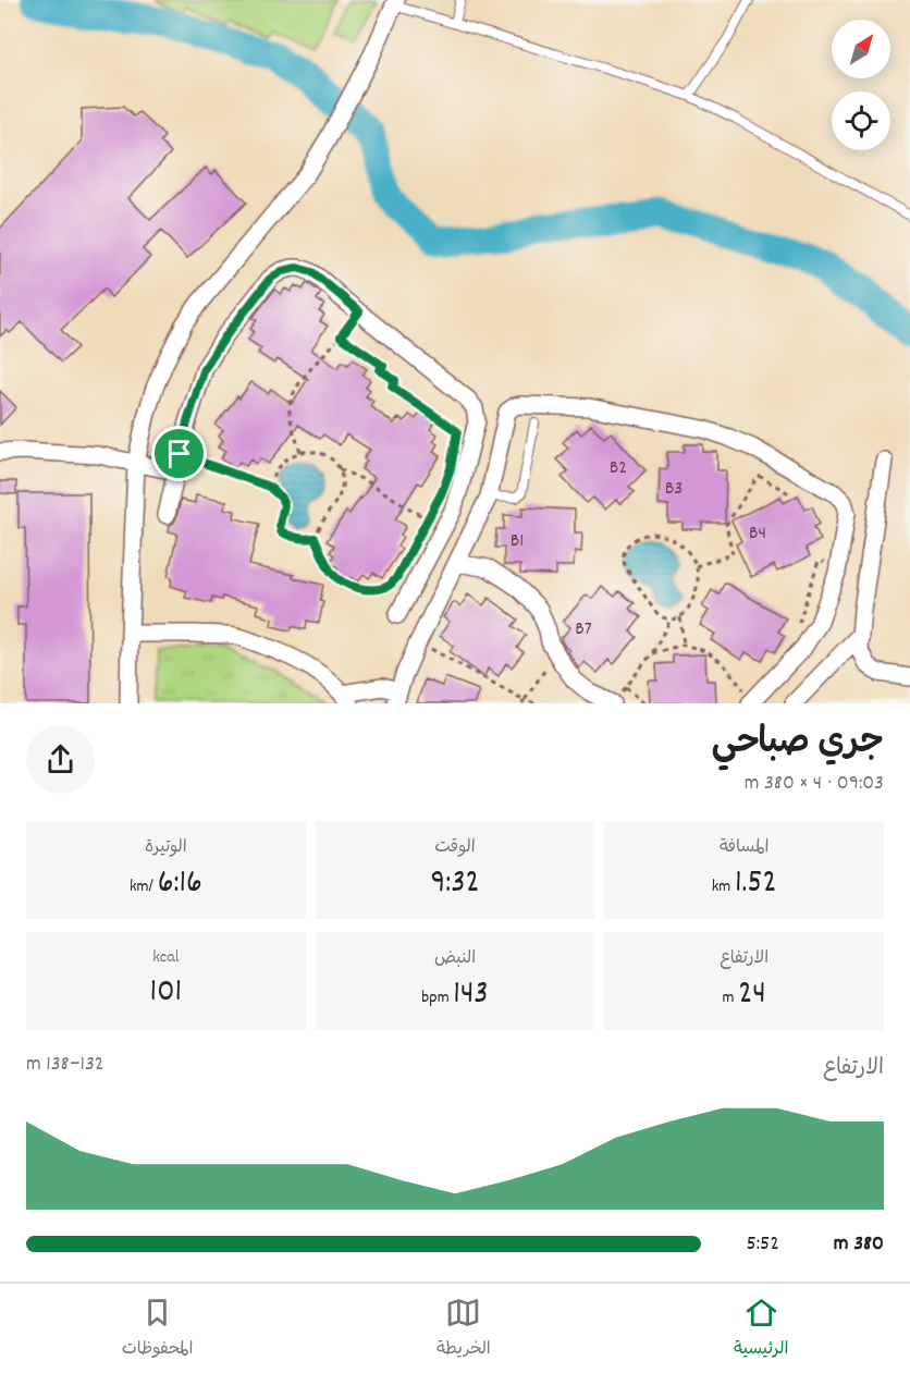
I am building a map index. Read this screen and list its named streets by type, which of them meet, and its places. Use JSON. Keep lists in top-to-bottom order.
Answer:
{
  "house_numbers": [
    "B2",
    "B3",
    "B4",
    "B1",
    "B7"
  ],
  "north": "top right",
  "page": {
    "heading": ["جري صباحي", "09:03 · 4 × 380 m"],
    "stats": [
      ["المسافة", "1.52 km"],
      ["الوقت", "9:32"],
      ["الوتيرة", "6:16 /km"],
      ["الارتفاع", "24 m"],
      ["النبض", "143 bpm"],
      ["kcal", "101"]
    ],
    "chart": ["الارتفاع", "132–138 m"],
    "list": [
      {
        "name": "380 m",
        "note": "5:52"
      }
    ],
    "tabs": ["الرئيسية", "الخريطة", "المحفوظات"]
  }
}
